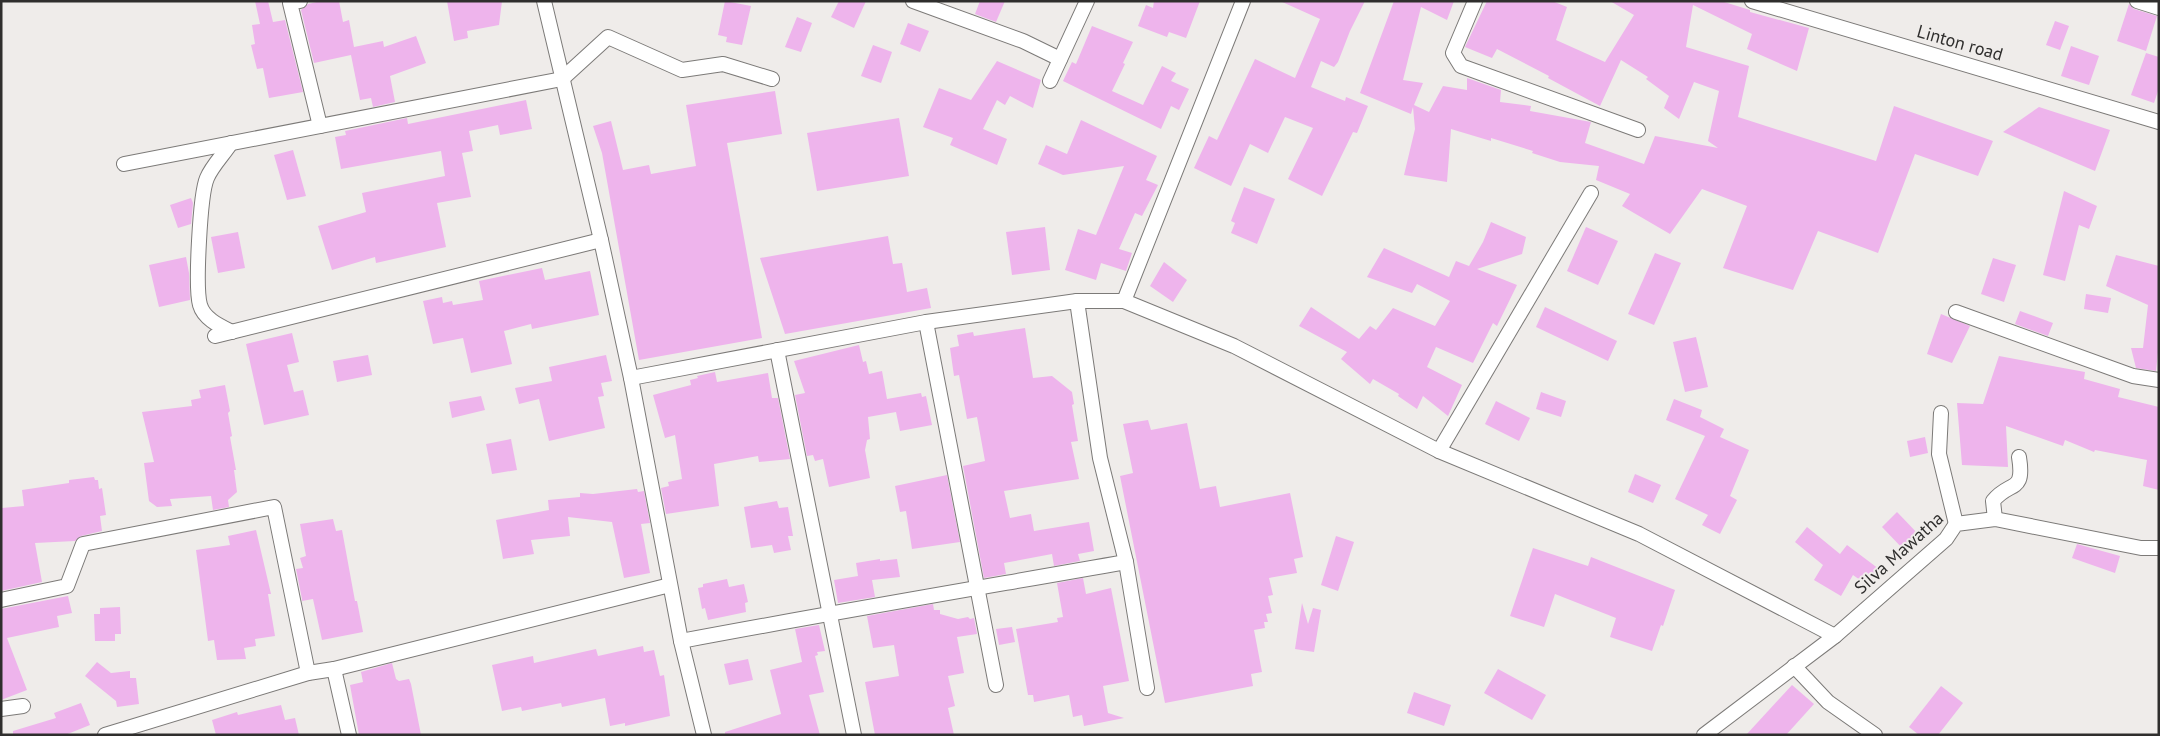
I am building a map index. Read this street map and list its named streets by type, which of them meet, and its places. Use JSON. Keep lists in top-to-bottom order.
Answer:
{
  "streets": {
    "street": ["Linton road", "Silva Mawatha"]
  }
}
